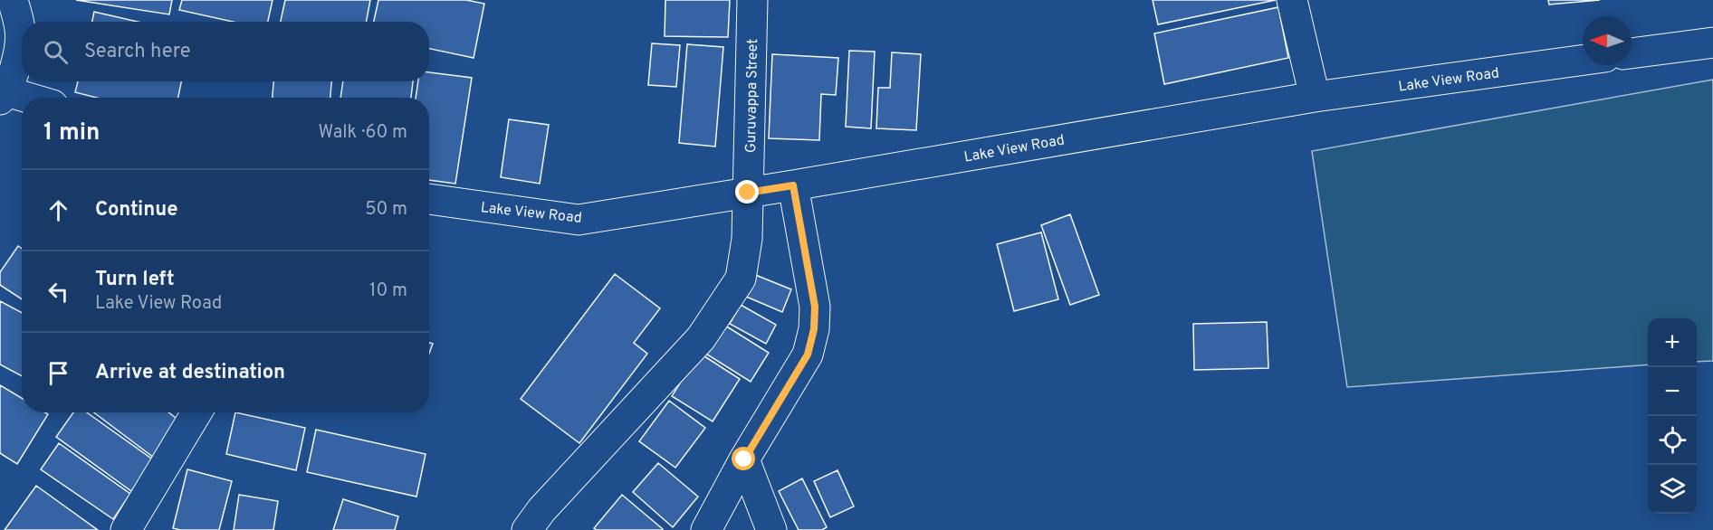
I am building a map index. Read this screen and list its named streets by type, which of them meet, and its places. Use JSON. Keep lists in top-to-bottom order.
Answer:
{
  "streets": {
    "street": ["Lake View Road", "Guruvappa Street"]
  },
  "crossings": [
    ["Lake View Road", "Guruvappa Street"]
  ],
  "north": "left",
  "page": {
    "search": "Search here",
    "heading": ["1 min", "Walk · 60 m"],
    "list": [
      ["Continue", "50 m"],
      ["Turn left", "Lake View Road", "10 m"],
      "Arrive at destination"
    ],
    "map_buttons": ["+", "−"]
  }
}
